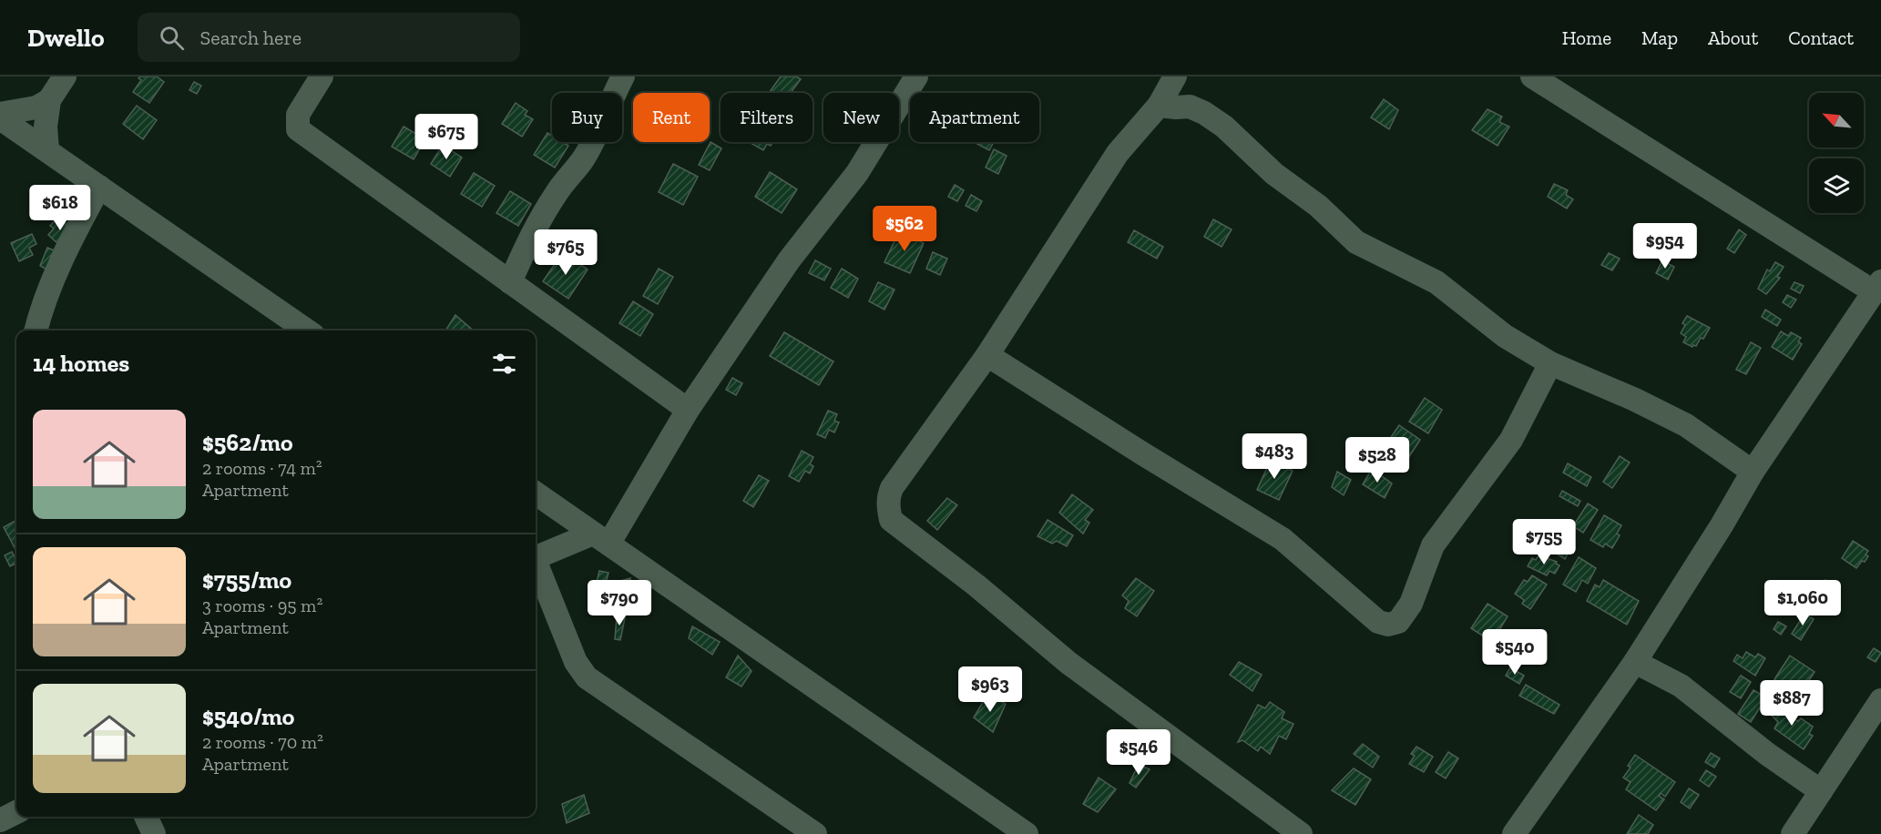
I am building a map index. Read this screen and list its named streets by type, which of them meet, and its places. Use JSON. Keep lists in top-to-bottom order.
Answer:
{
  "north": "top left",
  "page": {
    "header": "Dwello",
    "search": "Search here",
    "nav": [
      "Home",
      "Map",
      "About",
      "Contact"
    ],
    "chip": [
      "Buy",
      "Rent",
      "Filters",
      "New",
      "Apartment"
    ],
    "price": [
      "$675",
      "$618",
      "$562",
      "$954",
      "$765",
      "$483",
      "$528",
      "$755",
      "$790",
      "$1,060",
      "$540",
      "$963",
      "$887",
      "$546"
    ],
    "heading": "14 homes",
    "list": [
      {
        "name": "$562/mo",
        "note": "2 rooms · 74 m² · Apartment"
      },
      {
        "name": "$755/mo",
        "note": "3 rooms · 95 m² · Apartment"
      },
      {
        "name": "$540/mo",
        "note": "2 rooms · 70 m² · Apartment"
      }
    ]
  }
}
